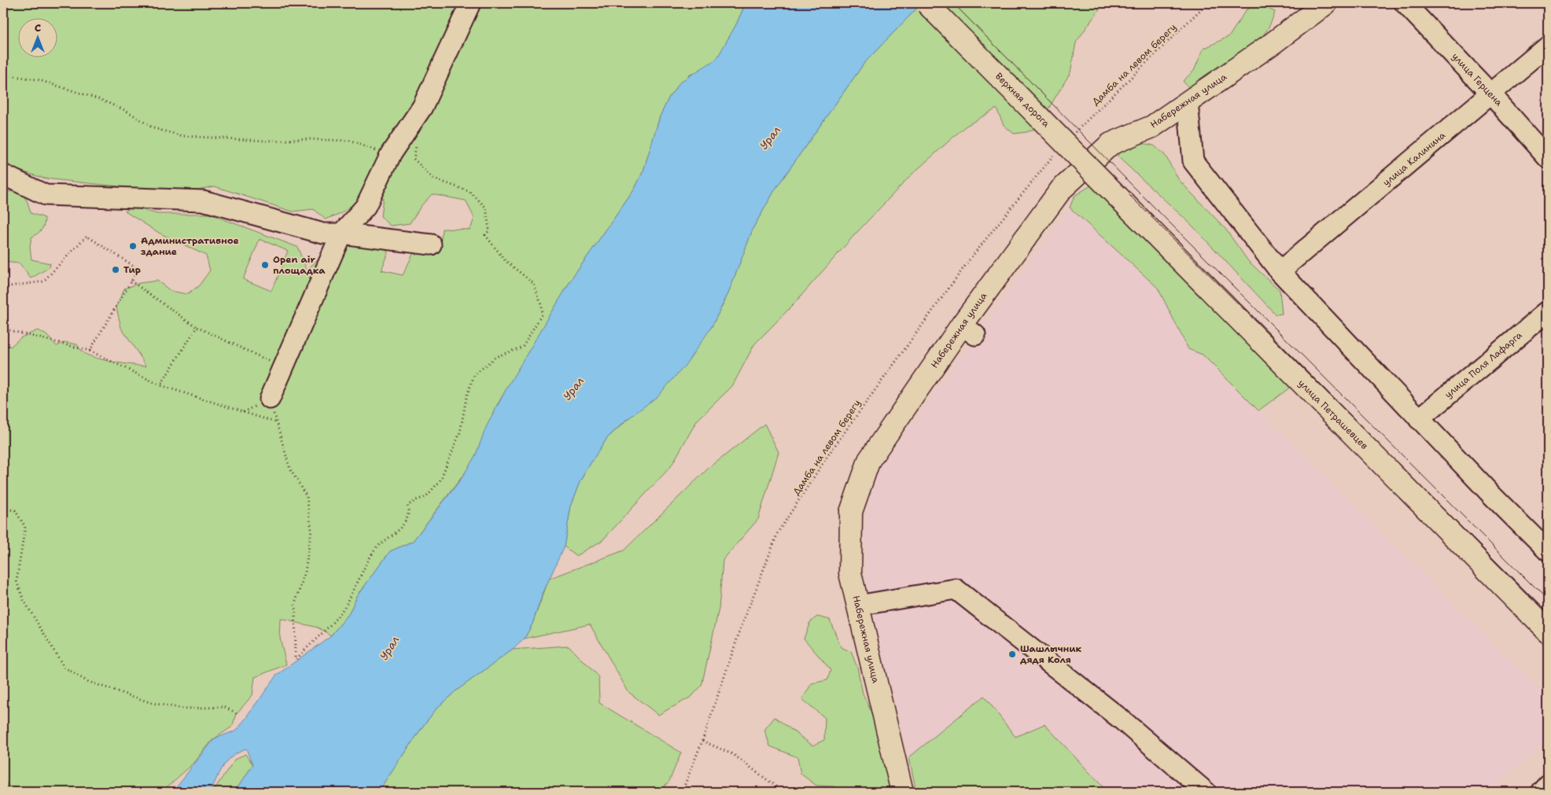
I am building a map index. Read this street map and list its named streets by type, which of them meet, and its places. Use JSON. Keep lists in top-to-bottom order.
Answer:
{
  "streets": {
    "main road": ["Верхняя дорога", "Набережная улица", "улица Петрашевцев"],
    "street": ["улица Герцена", "улица Калинина", "улица Поля Лафарга"],
    "path": ["Дамба на левом берегу"]
  },
  "crossings": [
    ["улица Герцена", "улица Калинина"],
    ["Верхняя дорога", "улица Петрашевцев"]
  ],
  "water": ["Урал"],
  "places": [
    "Административное здание",
    "Open air площадка",
    "Тир",
    "Шашлычник дядя Коля"
  ],
  "north": "top"
}
